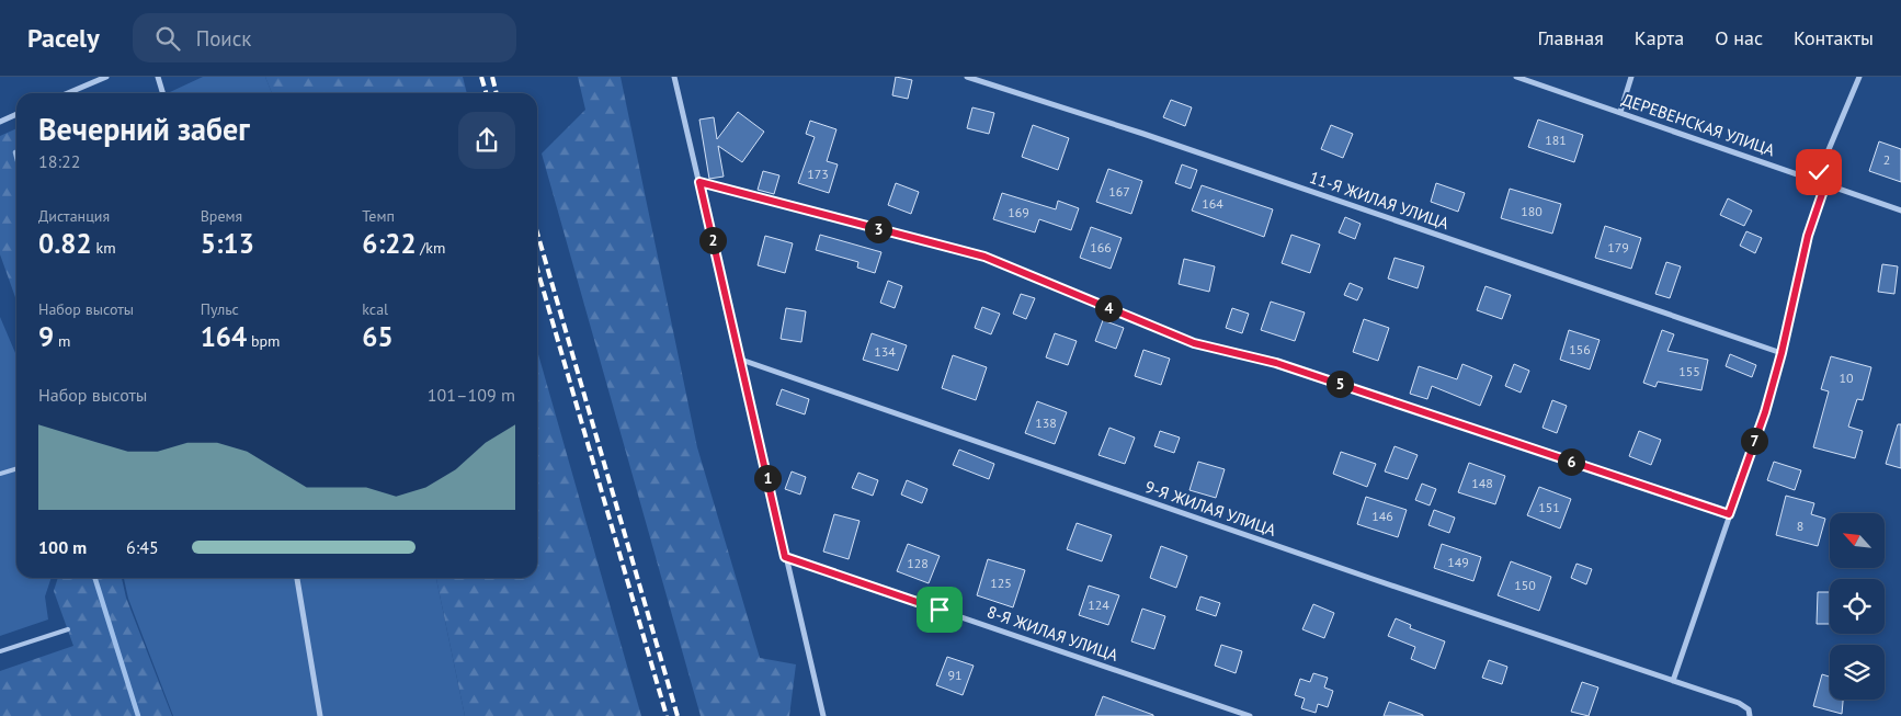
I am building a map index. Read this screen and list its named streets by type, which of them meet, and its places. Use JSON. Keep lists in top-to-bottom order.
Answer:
{
  "streets": {
    "street": [
      "ДЕРЕВЕНСКАЯ УЛИЦА",
      "11-Я ЖИЛАЯ УЛИЦА",
      "9-Я ЖИЛАЯ УЛИЦА",
      "8-Я ЖИЛАЯ УЛИЦА"
    ]
  },
  "house_numbers": [
    "181",
    "2",
    "173",
    "167",
    "164",
    "180",
    "169",
    "166",
    "179",
    "156",
    "134",
    "155",
    "10",
    "138",
    "148",
    "151",
    "146",
    "8",
    "149",
    "128",
    "125",
    "150",
    "124",
    "91"
  ],
  "north": "top left",
  "page": {
    "header": "Pacely",
    "search": "Поиск",
    "nav": [
      "Главная",
      "Карта",
      "О нас",
      "Контакты"
    ],
    "heading": ["Вечерний забег", "18:22"],
    "stats": [
      ["Дистанция", "0.82 km"],
      ["Время", "5:13"],
      ["Темп", "6:22 /km"],
      ["Набор высоты", "9 m"],
      ["Пульс", "164 bpm"],
      ["kcal", "65"]
    ],
    "pins": [
      "3",
      "2",
      "4",
      "5",
      "7",
      "6",
      "1"
    ],
    "chart": ["Набор высоты", "101–109 m"],
    "list": [
      {
        "name": "100 m",
        "note": "6:45"
      }
    ]
  }
}
